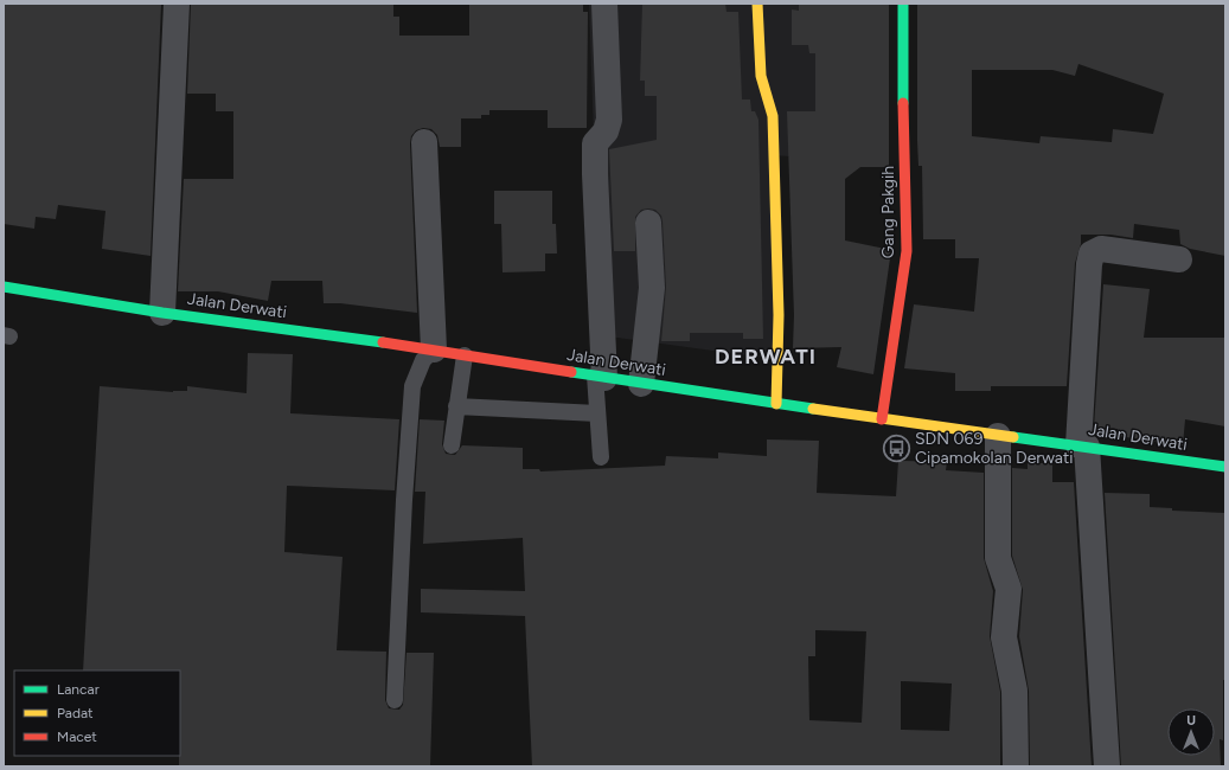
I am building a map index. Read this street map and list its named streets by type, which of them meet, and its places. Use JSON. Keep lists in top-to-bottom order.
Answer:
{
  "streets": {
    "main road": ["Gang Pakgih", "Jalan Derwati"]
  },
  "crossings": [
    ["Gang Pakgih", "Jalan Derwati"]
  ],
  "districts": ["DERWATI"],
  "places": {
    "bus stop": ["SDN 069 Cipamokolan Derwati"]
  },
  "legend": ["Lancar", "Padat", "Macet"],
  "north": "top"
}
